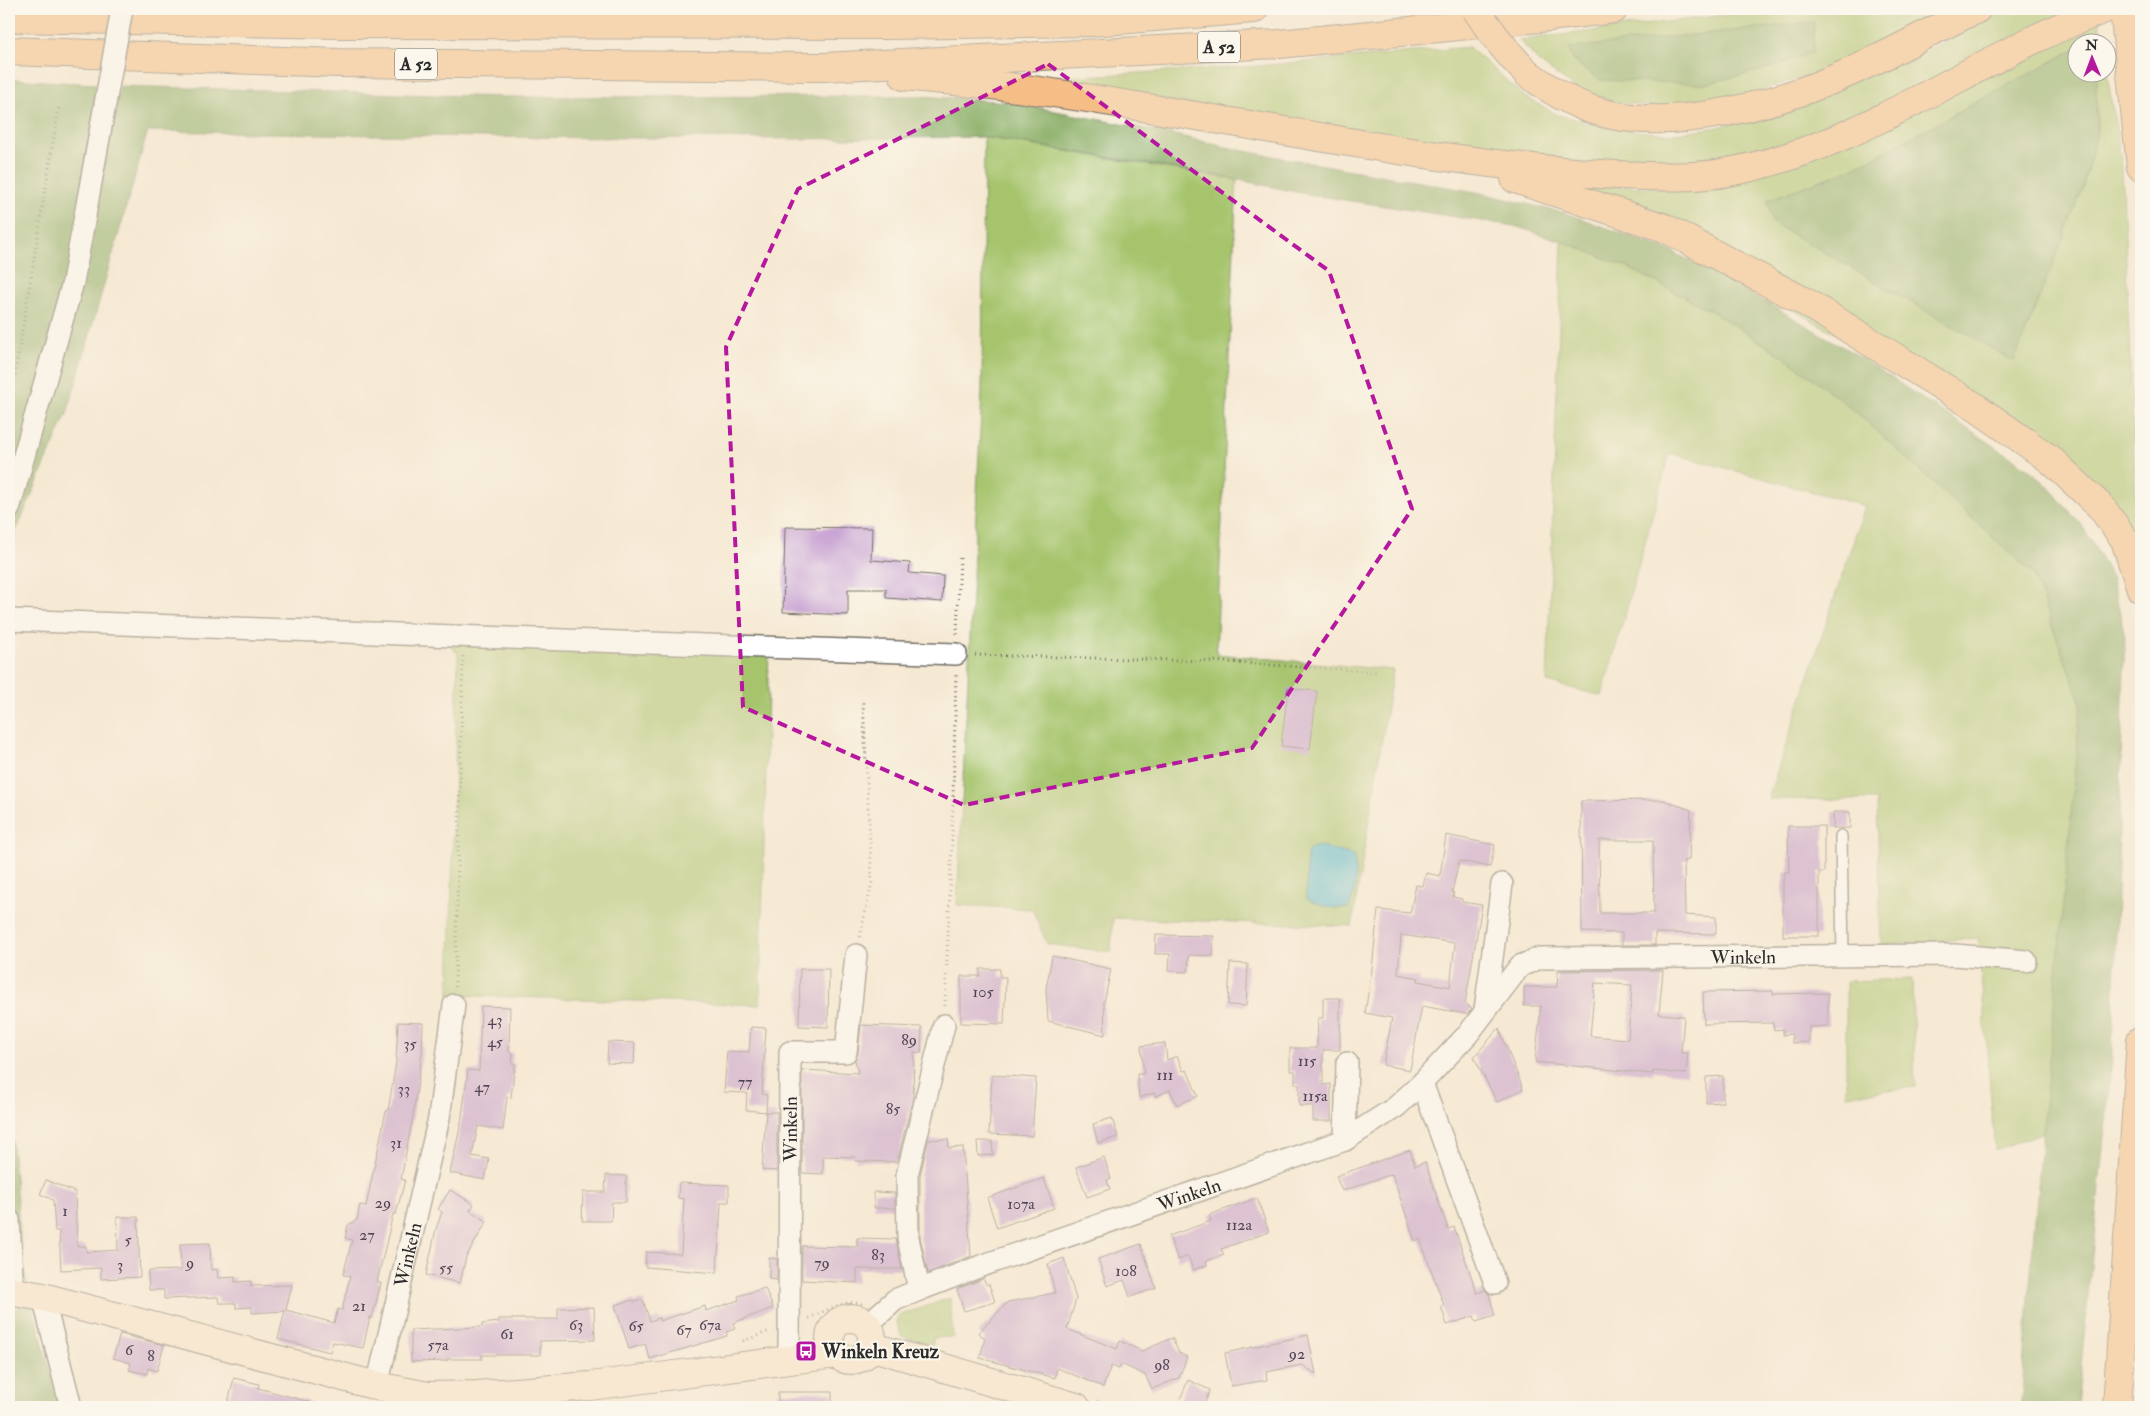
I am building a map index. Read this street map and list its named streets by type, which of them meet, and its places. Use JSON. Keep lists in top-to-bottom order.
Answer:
{
  "streets": {
    "highway": ["A 52"],
    "street": ["Winkeln"]
  },
  "places": {
    "bus stop": ["Winkeln Kreuz"]
  },
  "house_numbers": [
    "105",
    "43",
    "89",
    "45",
    "35",
    "115",
    "111",
    "77",
    "47",
    "33",
    "115a",
    "85",
    "31",
    "29",
    "107a",
    "1",
    "112a",
    "27",
    "5",
    "83",
    "9",
    "79",
    "3",
    "55",
    "108",
    "21",
    "63",
    "67a",
    "65",
    "67",
    "61",
    "57a",
    "6",
    "92",
    "8",
    "98"
  ],
  "north": "top"
}
